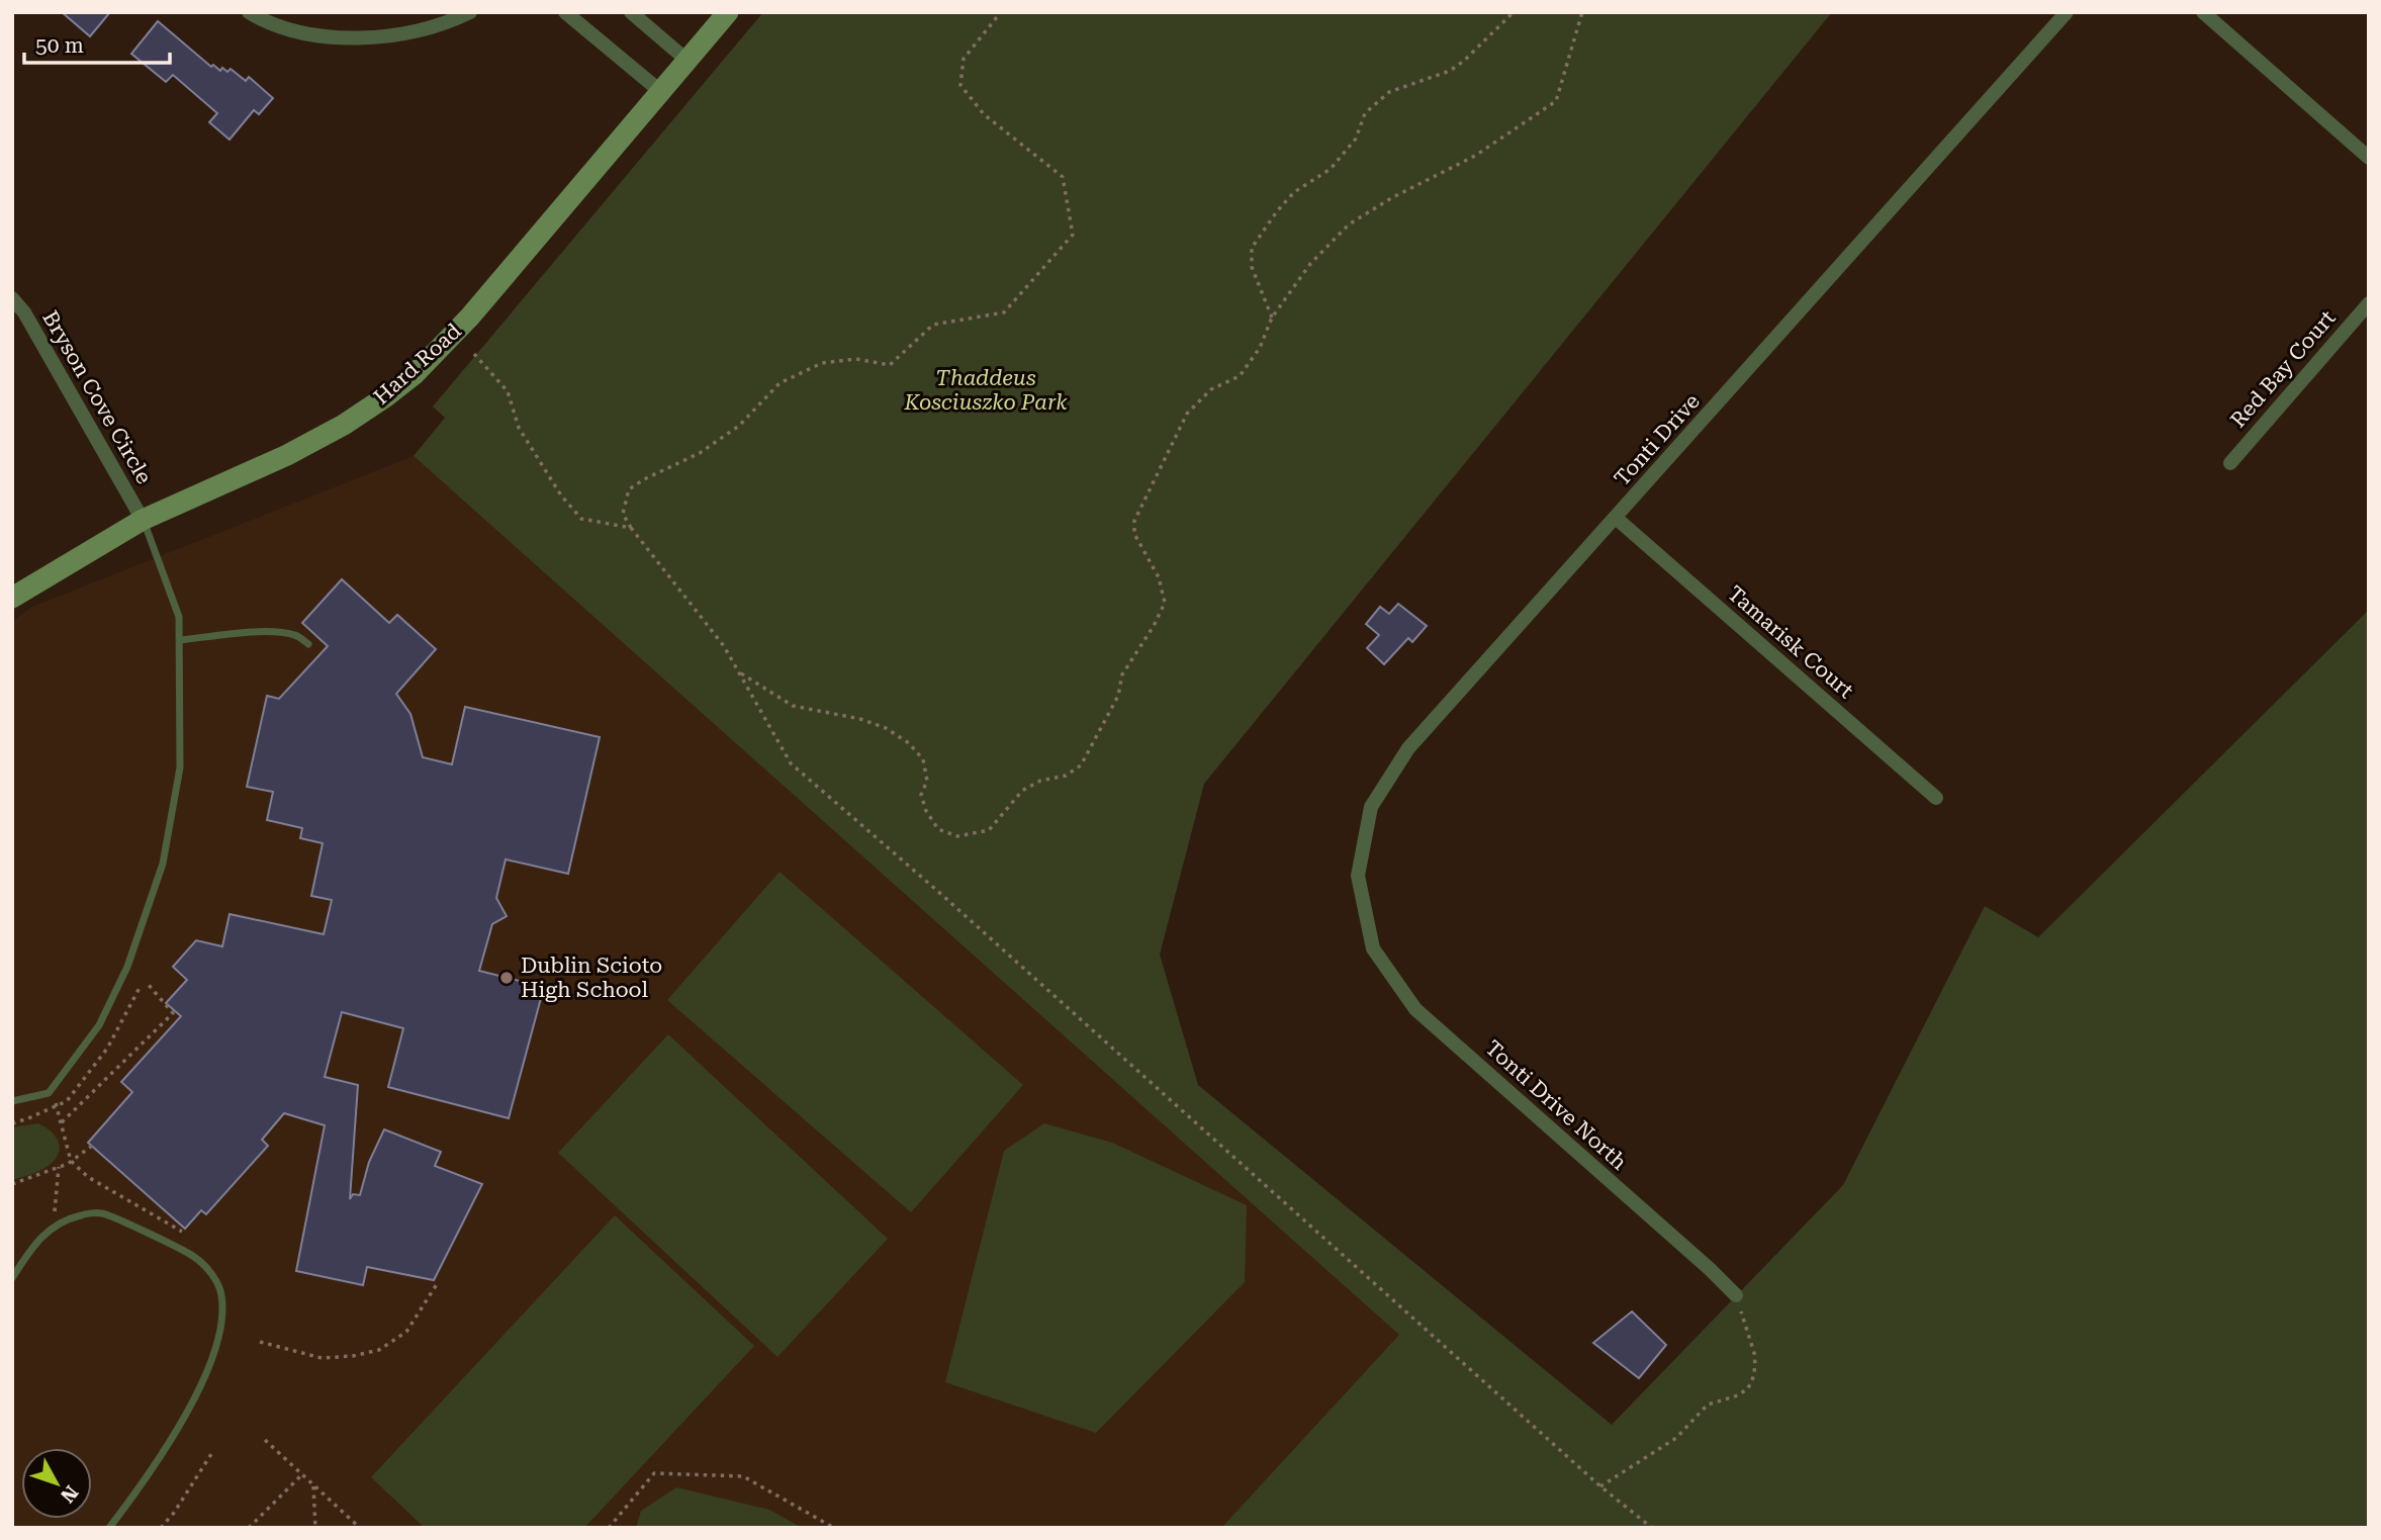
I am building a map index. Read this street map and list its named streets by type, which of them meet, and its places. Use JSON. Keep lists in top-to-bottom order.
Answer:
{
  "streets": {
    "main road": ["Hard Road"],
    "street": [
      "Red Bay Court",
      "Bryson Cove Circle",
      "Tonti Drive",
      "Tamarisk Court",
      "Tonti Drive North"
    ]
  },
  "crossings": [
    ["Hard Road", "Bryson Cove Circle"],
    ["Tonti Drive", "Tamarisk Court"],
    ["Tonti Drive", "Tonti Drive North"]
  ],
  "parks": ["Thaddeus Kosciuszko Park"],
  "places": ["Dublin Scioto High School"],
  "scale_bar": "50 m",
  "north": "bottom right"
}
